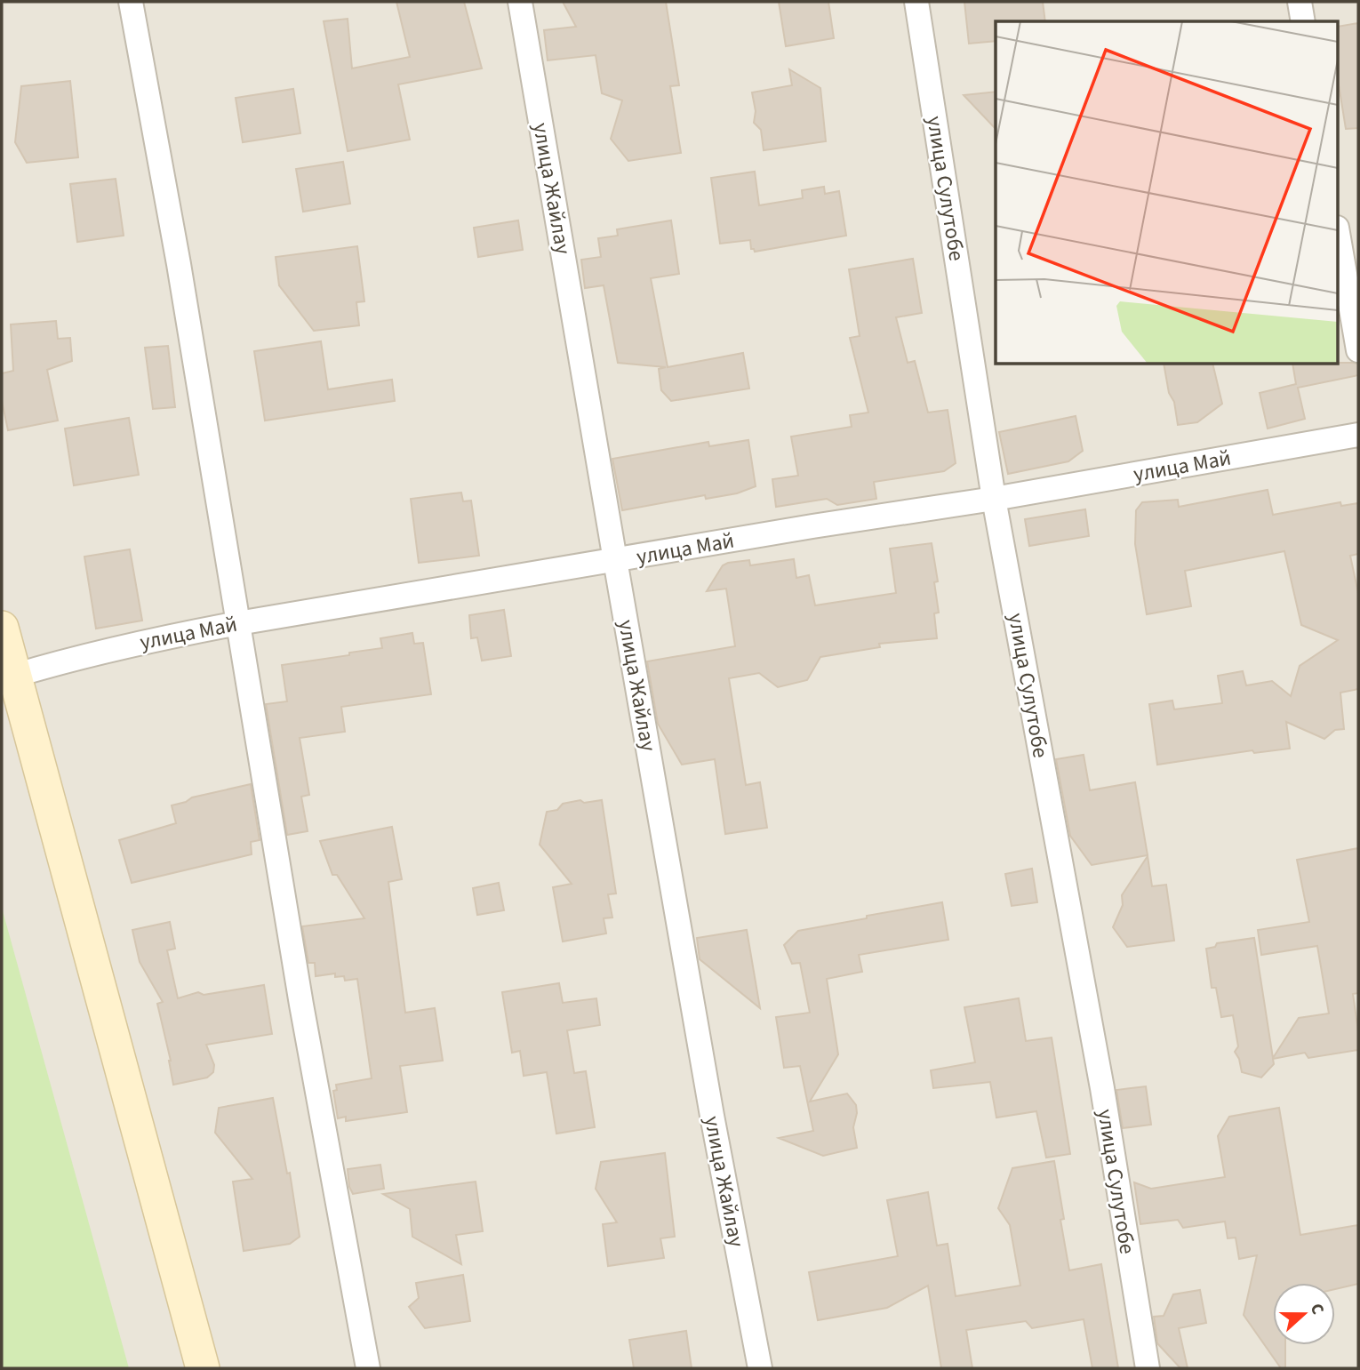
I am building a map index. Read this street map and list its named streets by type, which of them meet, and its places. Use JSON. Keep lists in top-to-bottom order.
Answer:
{
  "streets": {
    "street": ["улица Жайлау", "улица Сулутобе", "улица Май"]
  },
  "crossings": [
    ["улица Жайлау", "улица Май"],
    ["улица Сулутобе", "улица Май"]
  ],
  "north": "right"
}
